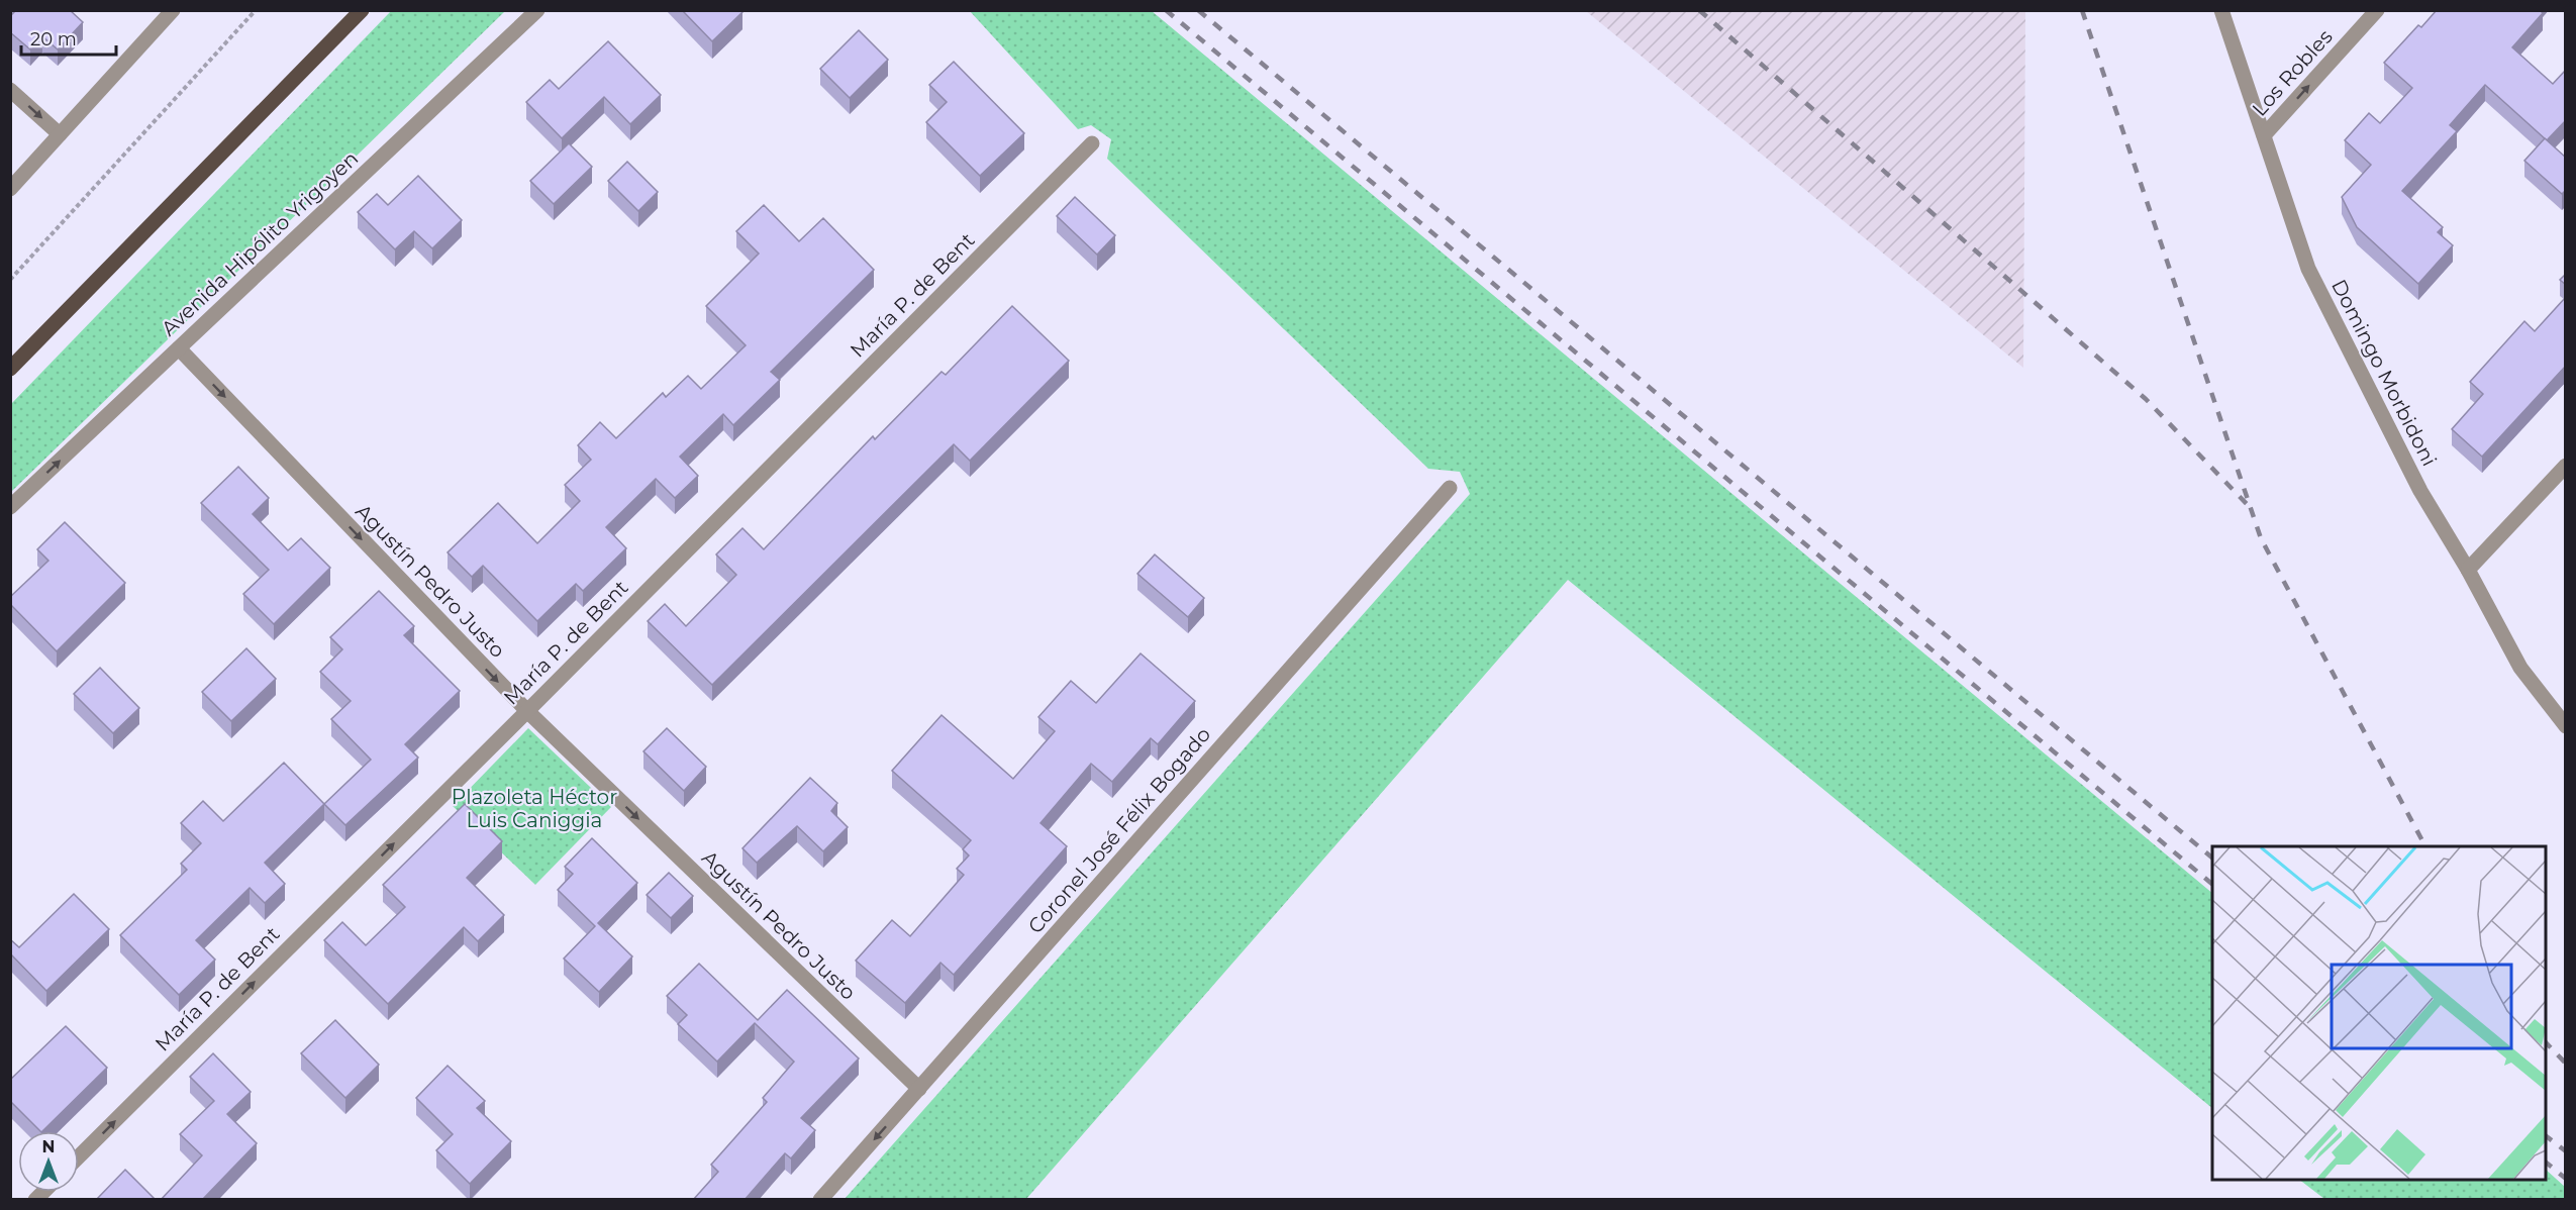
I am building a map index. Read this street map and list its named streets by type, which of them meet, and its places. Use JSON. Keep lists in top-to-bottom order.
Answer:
{
  "streets": {
    "street": [
      "Los Robles",
      "Avenida Hipólito Yrigoyen",
      "María P. de Bent",
      "Domingo Morbidoni",
      "Agustín Pedro Justo",
      "Coronel José Félix Bogado"
    ]
  },
  "crossings": [
    ["Los Robles", "Domingo Morbidoni"],
    ["Avenida Hipólito Yrigoyen", "Agustín Pedro Justo"],
    ["María P. de Bent", "Agustín Pedro Justo"],
    ["Agustín Pedro Justo", "Coronel José Félix Bogado"]
  ],
  "one_way": ["Los Robles", "María P. de Bent", "Agustín Pedro Justo"],
  "parks": ["Plazoleta Héctor Luis Caniggia"],
  "scale_bar": "20 m",
  "north": "top"
}
